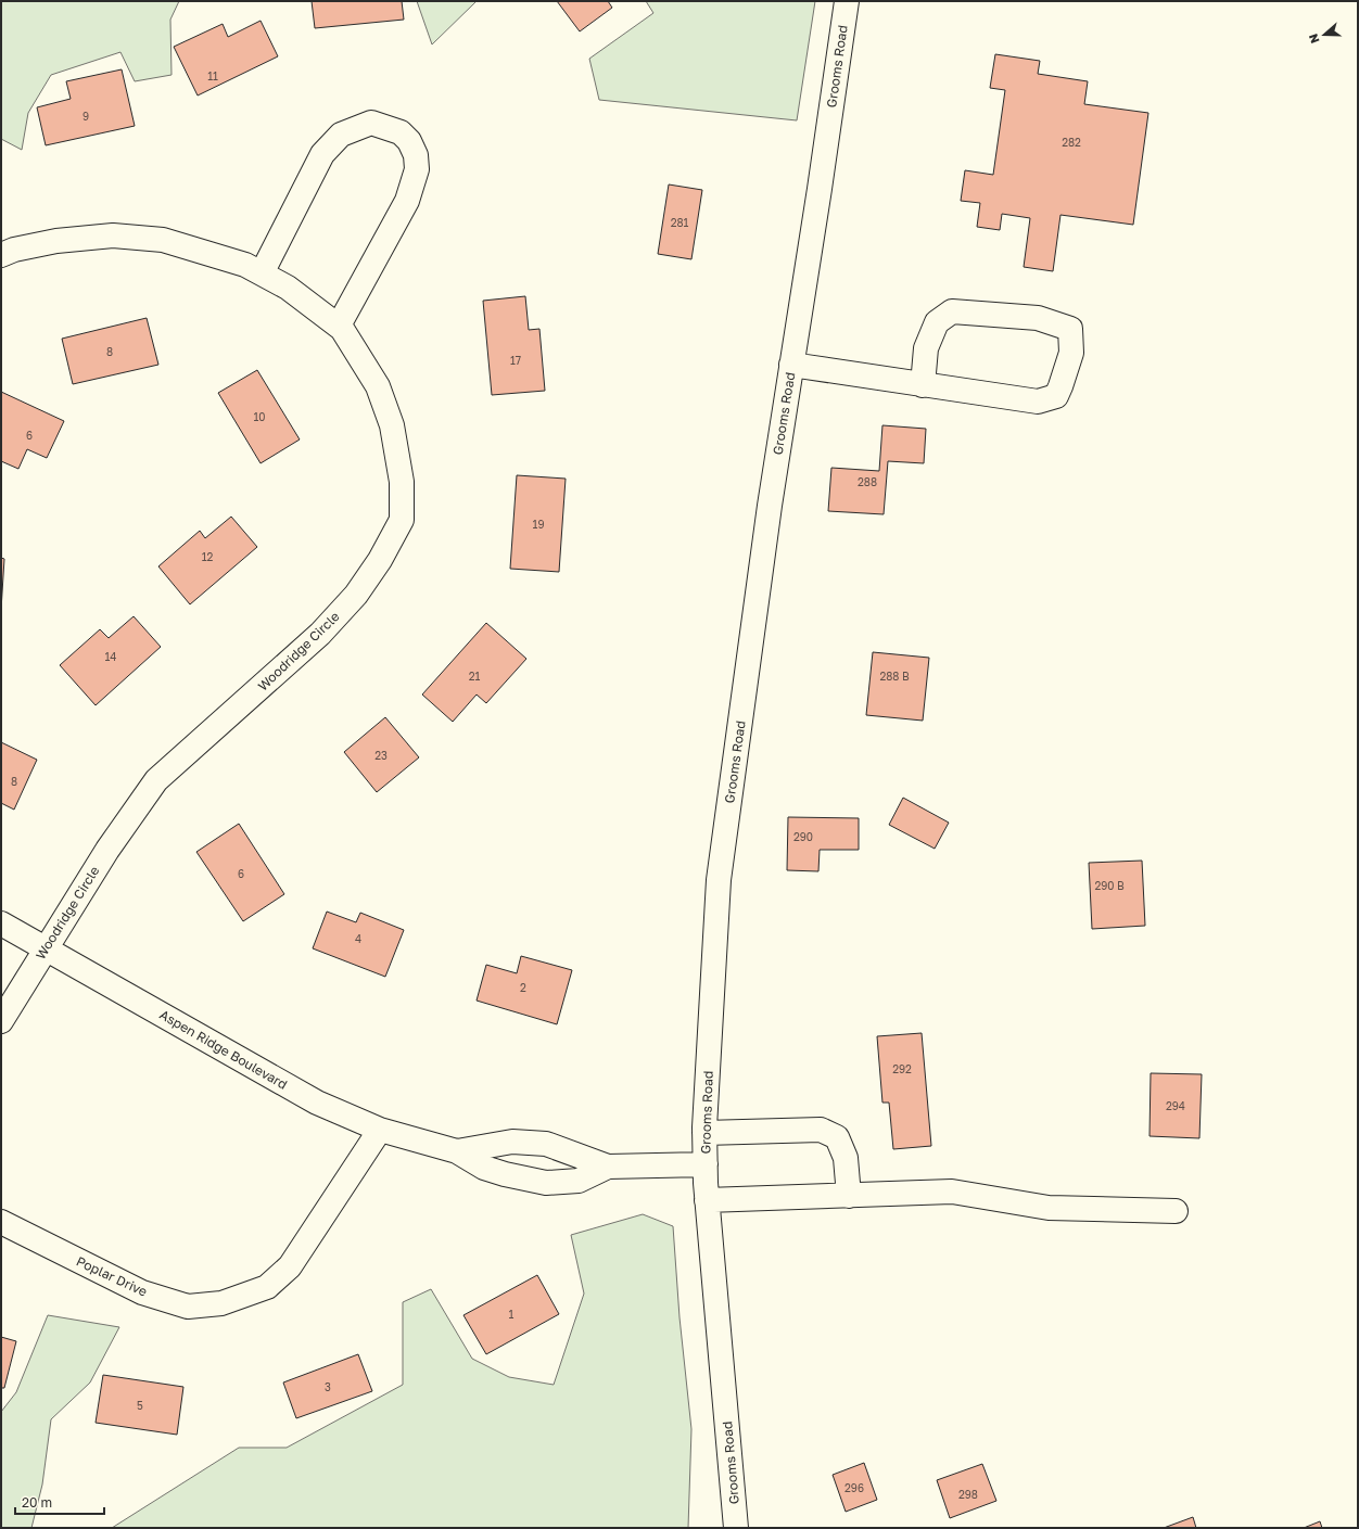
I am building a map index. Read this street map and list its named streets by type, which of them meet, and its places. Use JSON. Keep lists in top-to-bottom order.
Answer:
{
  "streets": {
    "street": [
      "Grooms Road",
      "Woodridge Circle",
      "Aspen Ridge Boulevard",
      "Poplar Drive"
    ]
  },
  "crossings": [
    ["Grooms Road", "Aspen Ridge Boulevard"],
    ["Woodridge Circle", "Aspen Ridge Boulevard"],
    ["Aspen Ridge Boulevard", "Poplar Drive"]
  ],
  "house_numbers": [
    "11",
    "9",
    "282",
    "281",
    "8",
    "17",
    "10",
    "6",
    "288",
    "19",
    "12",
    "14",
    "21",
    "288 B",
    "23",
    "8",
    "290",
    "6",
    "290 B",
    "4",
    "2",
    "292",
    "294",
    "1",
    "3",
    "5",
    "296",
    "298"
  ],
  "scale_bar": "20 m",
  "north": "left"
}
